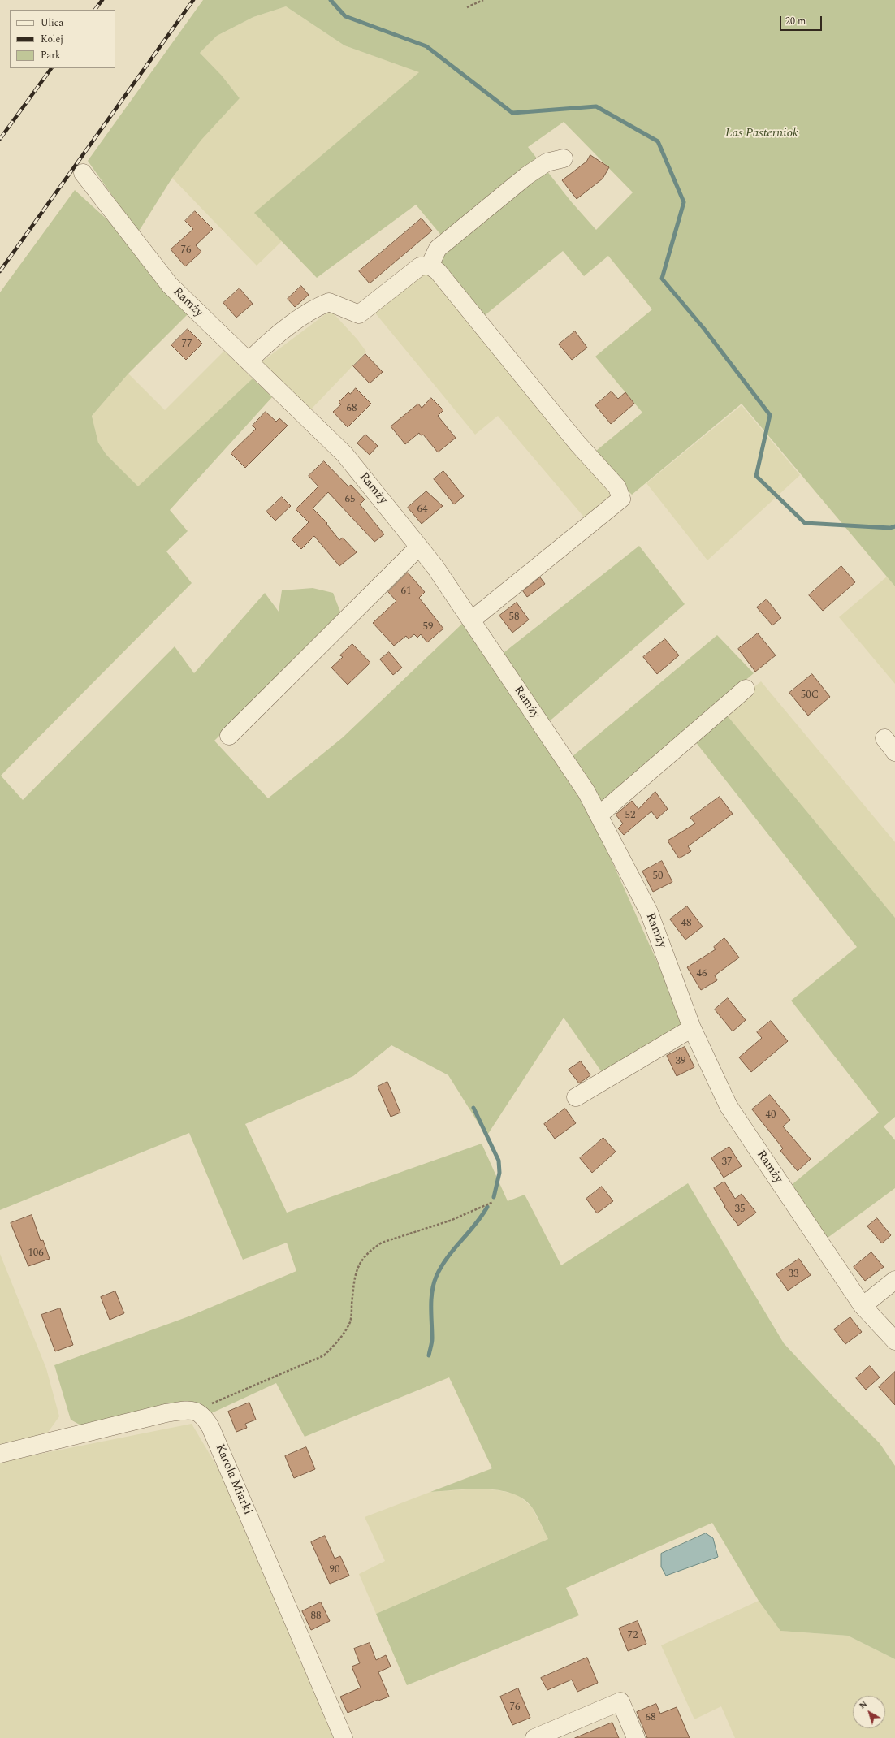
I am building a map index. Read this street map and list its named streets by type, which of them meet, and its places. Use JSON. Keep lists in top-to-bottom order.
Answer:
{
  "streets": {
    "street": ["Ramży", "Karola Miarki"]
  },
  "parks": ["Las Pasterniok"],
  "house_numbers": [
    "76",
    "77",
    "68",
    "65",
    "64",
    "61",
    "58",
    "59",
    "50C",
    "52",
    "50",
    "48",
    "46",
    "39",
    "40",
    "37",
    "35",
    "106",
    "33",
    "90",
    "88",
    "72",
    "76",
    "68"
  ],
  "legend": ["Ulica", "Kolej", "Park"],
  "scale_bar": "20 m",
  "north": "top left"
}
